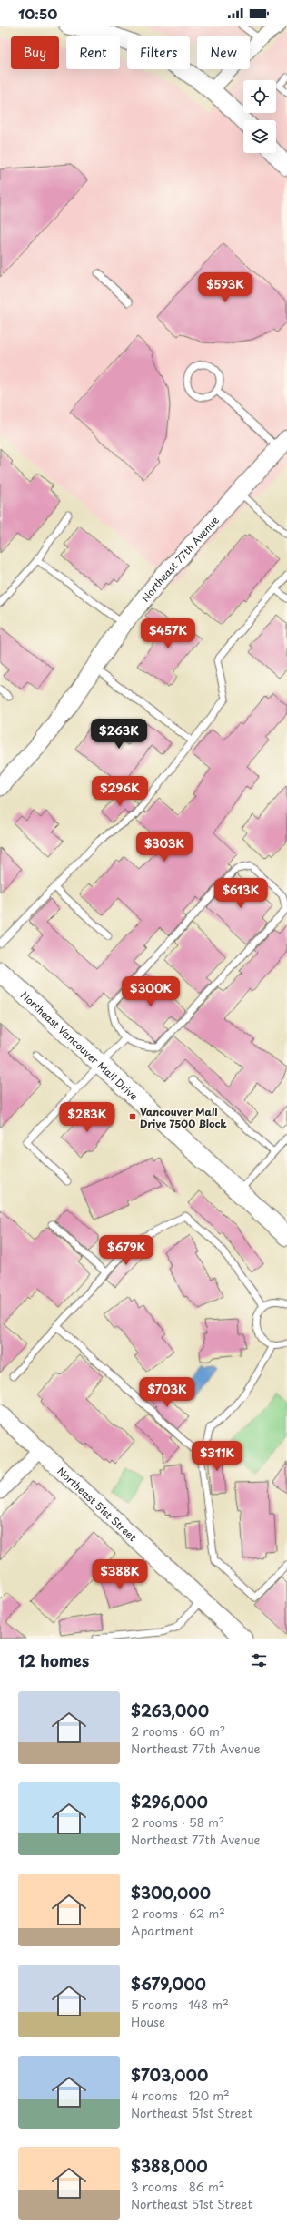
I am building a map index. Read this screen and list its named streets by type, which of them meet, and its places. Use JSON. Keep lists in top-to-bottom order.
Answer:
{
  "streets": {
    "main road": ["Northeast Vancouver Mall Drive"],
    "street": ["Northeast 77th Avenue", "Northeast 51st Street"]
  },
  "places": {
    "transit": ["Vancouver Mall Drive 7500 Block"]
  },
  "page": {
    "status": "10:50",
    "chip": [
      "Buy",
      "Rent",
      "Filters",
      "New"
    ],
    "price": [
      "$593K",
      "$457K",
      "$263K",
      "$296K",
      "$303K",
      "$613K",
      "$300K",
      "$283K",
      "$679K",
      "$703K",
      "$311K",
      "$388K"
    ],
    "heading": "12 homes",
    "list": [
      {
        "name": "$263,000",
        "note": "2 rooms · 60 m² · Northeast 77th Avenue"
      },
      {
        "name": "$296,000",
        "note": "2 rooms · 58 m² · Northeast 77th Avenue"
      },
      {
        "name": "$300,000",
        "note": "2 rooms · 62 m² · Apartment"
      },
      {
        "name": "$679,000",
        "note": "5 rooms · 148 m² · House"
      },
      {
        "name": "$703,000",
        "note": "4 rooms · 120 m² · Northeast 51st Street"
      },
      {
        "name": "$388,000",
        "note": "3 rooms · 86 m² · Northeast 51st Street"
      }
    ]
  }
}
